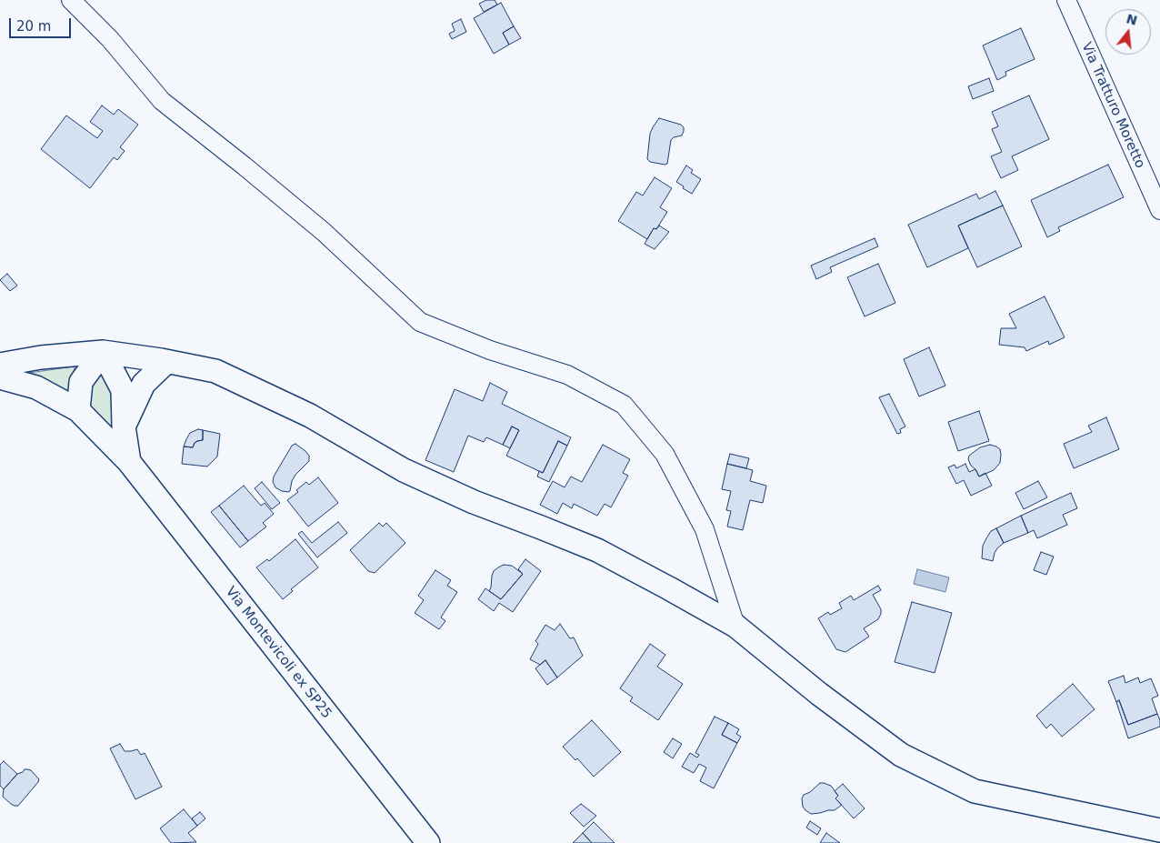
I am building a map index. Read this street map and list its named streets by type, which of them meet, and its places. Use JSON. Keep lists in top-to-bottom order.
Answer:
{
  "streets": {
    "street": ["Via Tratturo Moretto", "Via Montevicoli ex SP25"]
  },
  "scale_bar": "20 m",
  "north": "top"
}
